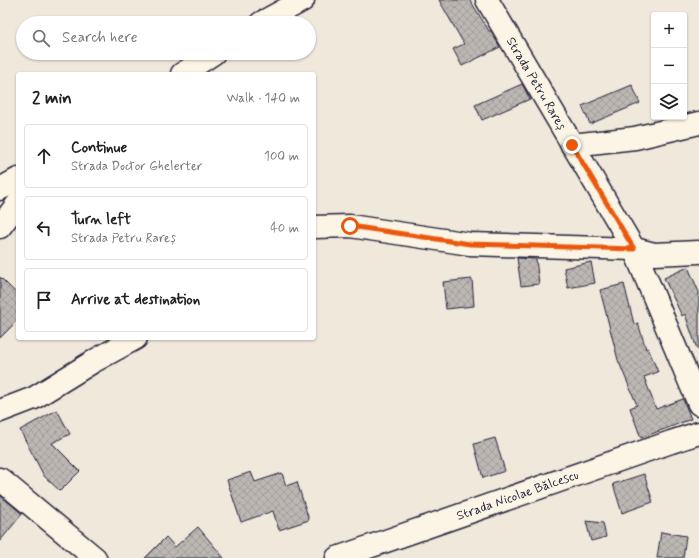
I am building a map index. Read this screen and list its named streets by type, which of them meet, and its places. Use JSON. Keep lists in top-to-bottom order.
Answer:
{
  "streets": {
    "street": ["Strada Petru Rareș", "Strada Nicolae Bălcescu"]
  },
  "page": {
    "map_buttons": ["+", "−"],
    "search": "Search here",
    "heading": ["2 min", "Walk · 140 m"],
    "list": [
      ["Continue", "Strada Doctor Ghelerter", "100 m"],
      ["Turn left", "Strada Petru Rareș", "40 m"],
      "Arrive at destination"
    ]
  }
}
